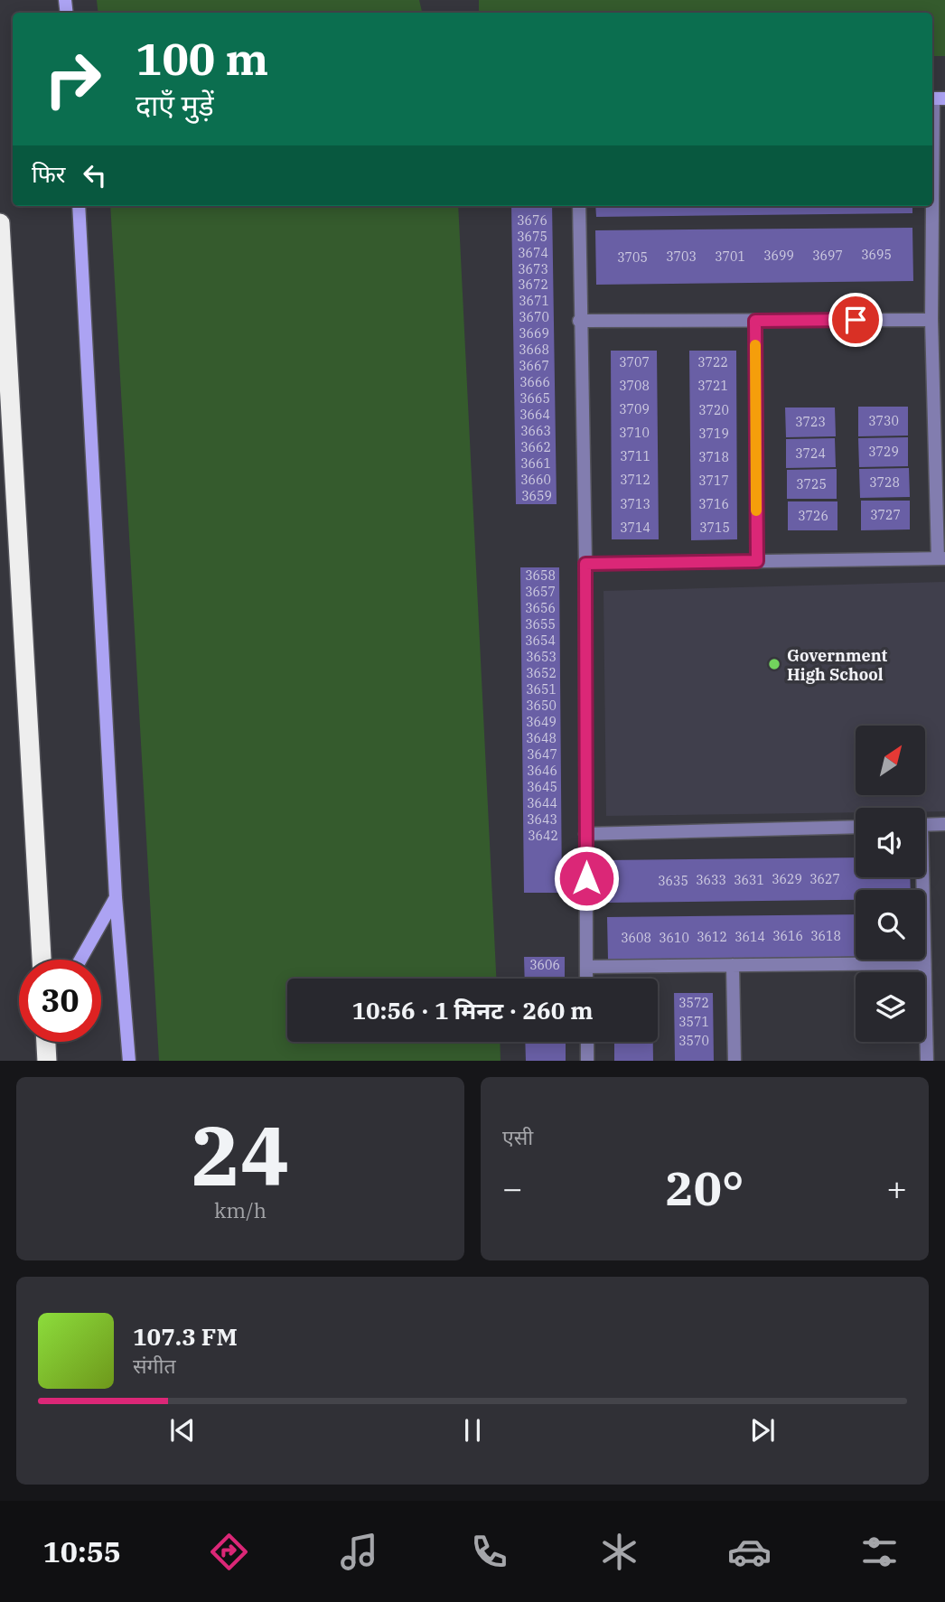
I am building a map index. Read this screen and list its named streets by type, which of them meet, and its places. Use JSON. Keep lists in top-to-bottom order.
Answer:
{
  "places": ["Government High School"],
  "house_numbers": [
    "3676",
    "3675",
    "3674",
    "3695",
    "3699",
    "3697",
    "3703",
    "3701",
    "3705",
    "3673",
    "3672",
    "3671",
    "3670",
    "3669",
    "3668",
    "3707",
    "3722",
    "3667",
    "3666",
    "3708",
    "3721",
    "3665",
    "3709",
    "3720",
    "3664",
    "3730",
    "3723",
    "3663",
    "3710",
    "3719",
    "3662",
    "3729",
    "3724",
    "3711",
    "3718",
    "3661",
    "3660",
    "3712",
    "3717",
    "3728",
    "3725",
    "3659",
    "3713",
    "3716",
    "3727",
    "3726",
    "3714",
    "3715",
    "3658",
    "3657",
    "3656",
    "3655",
    "3654",
    "3653",
    "3652",
    "3651",
    "3650",
    "3649",
    "3648",
    "3647",
    "3646",
    "3645",
    "3644",
    "3643",
    "3642",
    "3629",
    "3627",
    "3633",
    "3631",
    "3635",
    "3616",
    "3618",
    "3612",
    "3614",
    "3608",
    "3610",
    "3606",
    "3572",
    "3571",
    "3570"
  ],
  "north": "top right",
  "page": {
    "turn": ["100 m", "दाएँ मुड़ें"],
    "then": "फिर",
    "limit": "30",
    "trip": "10:56 · 1 मिनट · 260 m",
    "tile": [
      ["24", "km/h"],
      "एसी"
    ],
    "heat": ["−", "20°", "+"],
    "song": ["107.3 FM", "संगीत"],
    "tabs": "10:55"
  }
}
